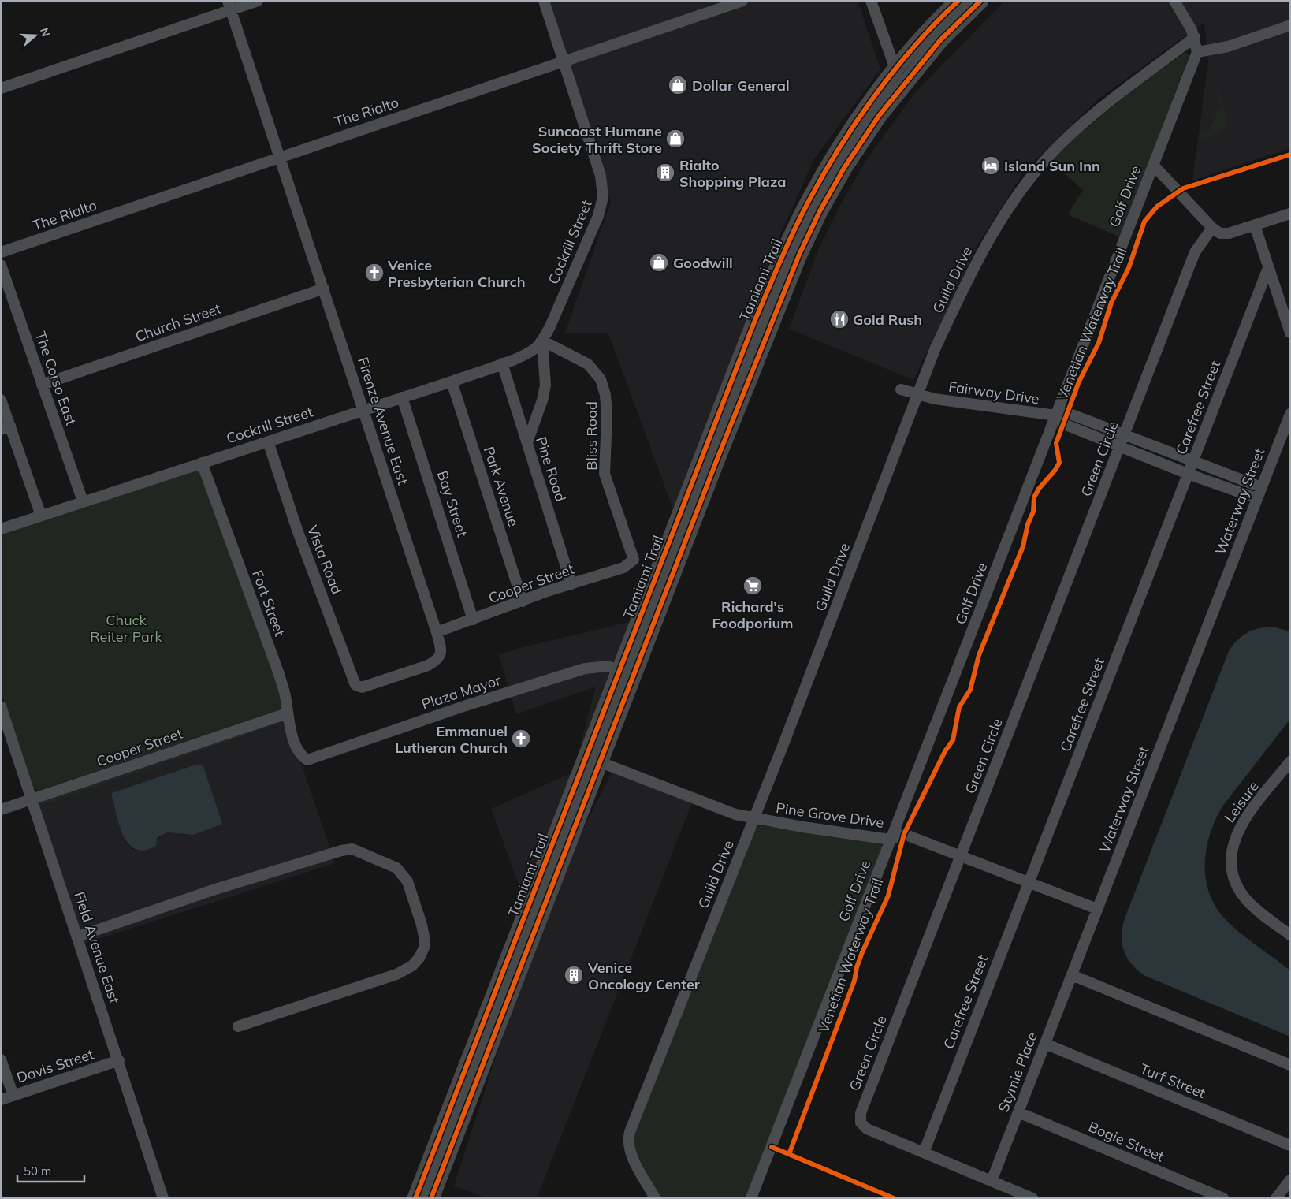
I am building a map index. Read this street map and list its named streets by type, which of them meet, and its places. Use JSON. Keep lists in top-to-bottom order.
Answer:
{
  "streets": {
    "main road": ["Tamiami Trail"],
    "street": [
      "The Rialto",
      "Golf Drive",
      "Cockrill Street",
      "Guild Drive",
      "Church Street",
      "The Corso East",
      "Fairway Drive",
      "Carefree Street",
      "Firenze Avenue East",
      "Bliss Road",
      "Green Circle",
      "Pine Road",
      "Park Avenue",
      "Waterway Street",
      "Bay Street",
      "Vista Road",
      "Cooper Street",
      "Fort Street",
      "Plaza Mayor",
      "Leisure",
      "Pine Grove Drive",
      "Field Avenue East",
      "Davis Street",
      "Stymie Place",
      "Turf Street",
      "Bogie Street"
    ],
    "cycle path": ["Venetian Waterway Trail"]
  },
  "crossings": [
    ["The Rialto", "Cockrill Street"],
    ["The Rialto", "Firenze Avenue East"],
    ["Golf Drive", "Fairway Drive"],
    ["Golf Drive", "Pine Grove Drive"],
    ["Cockrill Street", "The Corso East"],
    ["Cockrill Street", "Firenze Avenue East"],
    ["Cockrill Street", "Bliss Road"],
    ["Cockrill Street", "Pine Road"],
    ["Cockrill Street", "Park Avenue"],
    ["Cockrill Street", "Bay Street"],
    ["Cockrill Street", "Vista Road"],
    ["Cockrill Street", "Fort Street"],
    ["Tamiami Trail", "Plaza Mayor"],
    ["Tamiami Trail", "Pine Grove Drive"],
    ["Guild Drive", "Fairway Drive"],
    ["Guild Drive", "Pine Grove Drive"],
    ["Church Street", "The Corso East"],
    ["Church Street", "Firenze Avenue East"],
    ["Fairway Drive", "Carefree Street"],
    ["Fairway Drive", "Green Circle"],
    ["Fairway Drive", "Waterway Street"],
    ["Carefree Street", "Green Circle"],
    ["Carefree Street", "Pine Grove Drive"],
    ["Firenze Avenue East", "Vista Road"],
    ["Firenze Avenue East", "Cooper Street"],
    ["Bliss Road", "Cooper Street"],
    ["Green Circle", "Pine Grove Drive"],
    ["Green Circle", "Stymie Place"],
    ["Pine Road", "Cooper Street"],
    ["Park Avenue", "Cooper Street"],
    ["Waterway Street", "Pine Grove Drive"],
    ["Waterway Street", "Stymie Place"],
    ["Bay Street", "Cooper Street"],
    ["Cooper Street", "Fort Street"],
    ["Cooper Street", "Field Avenue East"],
    ["Fort Street", "Plaza Mayor"],
    ["Field Avenue East", "Davis Street"],
    ["Stymie Place", "Turf Street"],
    ["Stymie Place", "Bogie Street"]
  ],
  "parks": ["Chuck Reiter Park"],
  "places": {
    "shop": ["Dollar General", "Suncoast Humane Society Thrift Store", "Goodwill"],
    "hotel": ["Island Sun Inn"],
    "building": ["Rialto Shopping Plaza", "Venice Oncology Center"],
    "church": ["Venice Presbyterian Church", "Emmanuel Lutheran Church"],
    "restaurant": ["Gold Rush"],
    "supermarket": ["Richard's Foodporium"]
  },
  "scale_bar": "50 m",
  "north": "right"
}
